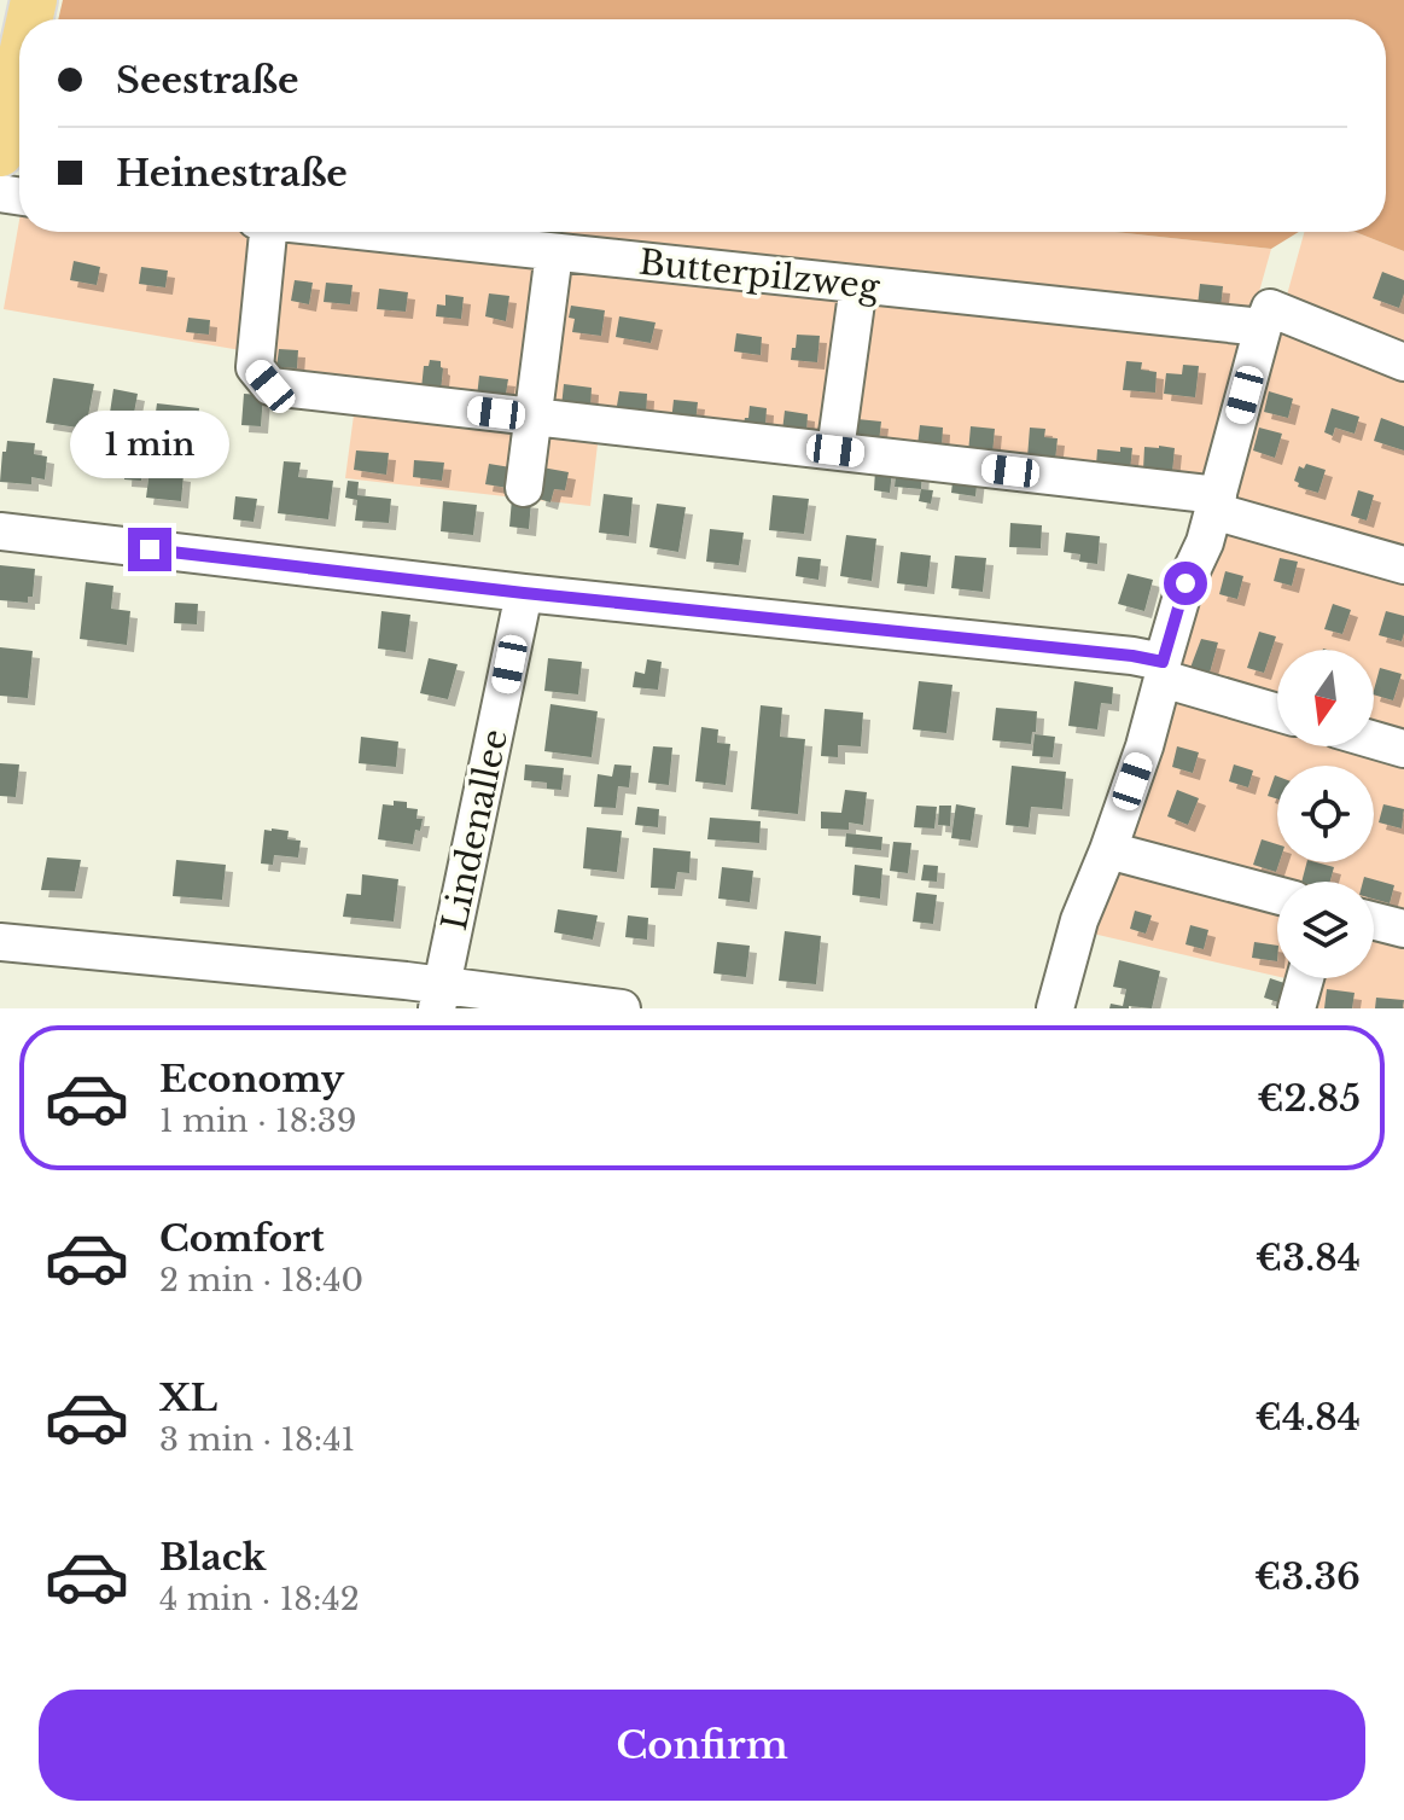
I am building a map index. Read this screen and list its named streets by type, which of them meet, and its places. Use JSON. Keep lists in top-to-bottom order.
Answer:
{
  "streets": {
    "street": ["Butterpilzweg", "Lindenallee"]
  },
  "north": "bottom",
  "page": {
    "banner": ["Seestraße", "Heinestraße"],
    "bubble": "1 min",
    "list": [
      {
        "name": "Economy",
        "note": "1 min · 18:39",
        "value": "€2.85"
      },
      {
        "name": "Comfort",
        "note": "2 min · 18:40",
        "value": "€3.84"
      },
      {
        "name": "XL",
        "note": "3 min · 18:41",
        "value": "€4.84"
      },
      {
        "name": "Black",
        "note": "4 min · 18:42",
        "value": "€3.36"
      }
    ],
    "buttons": "Confirm"
  }
}
